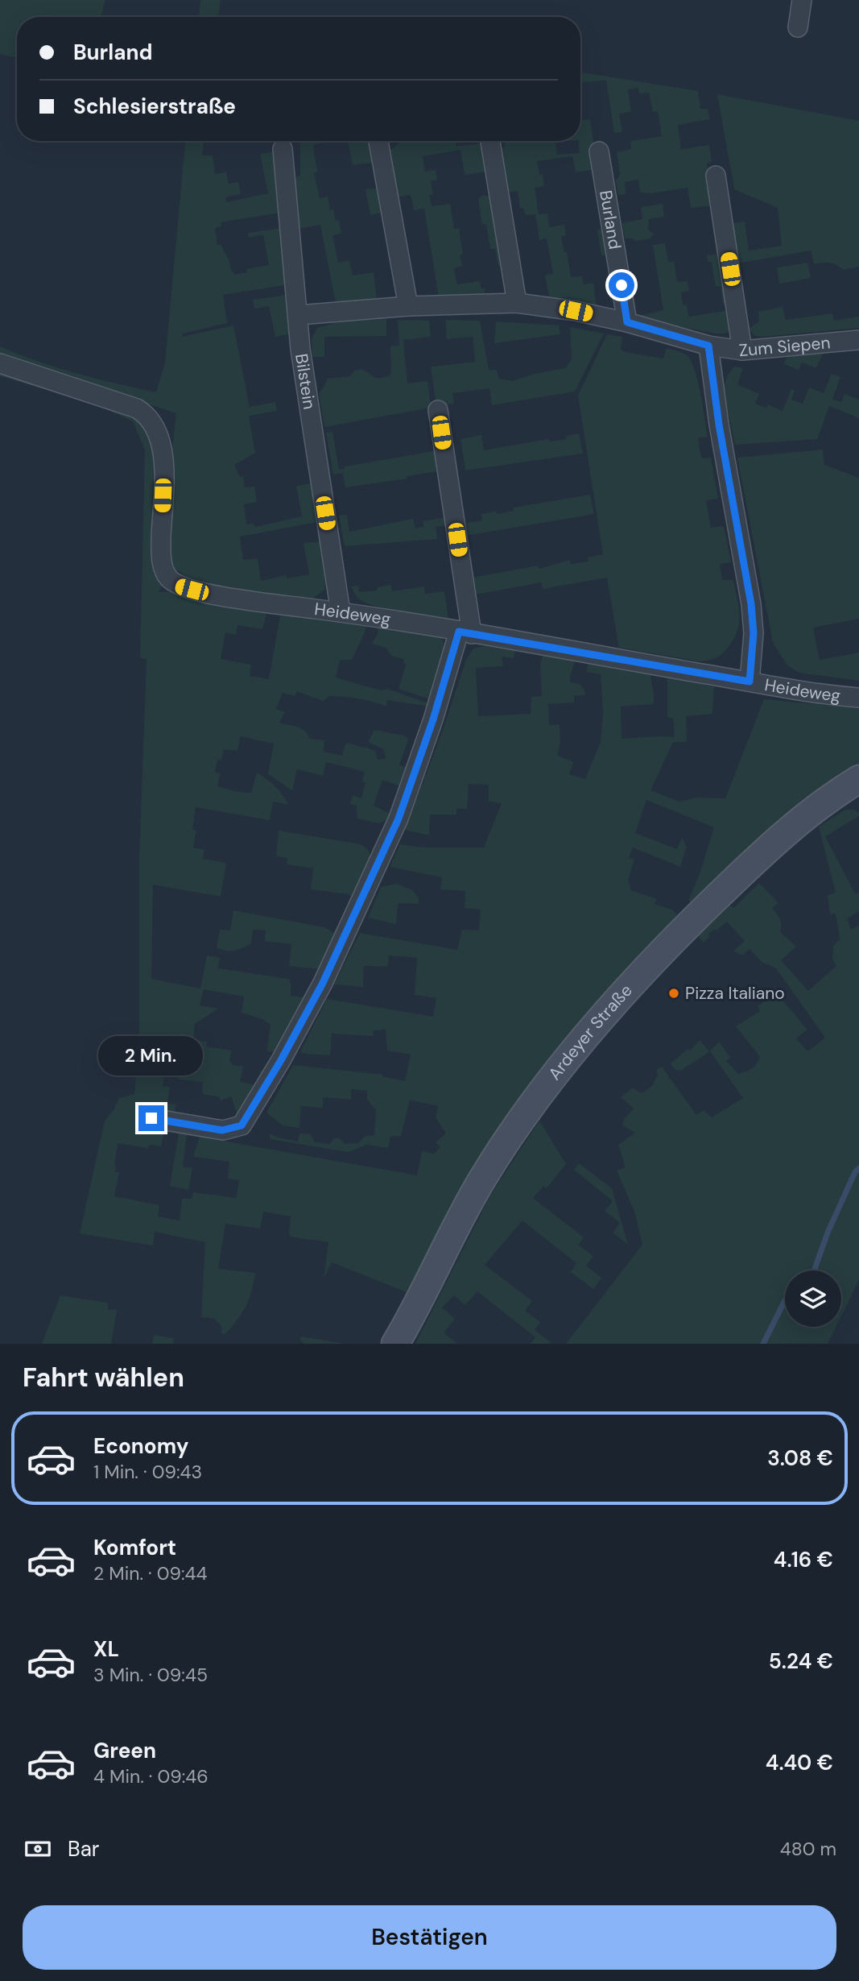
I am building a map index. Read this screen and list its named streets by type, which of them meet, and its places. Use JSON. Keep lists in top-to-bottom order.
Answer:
{
  "streets": {
    "main road": ["Ardeyer Straße"],
    "street": [
      "Burland",
      "Zum Siepen",
      "Bilstein",
      "Heideweg"
    ]
  },
  "crossings": [
    ["Bilstein", "Heideweg"]
  ],
  "places": ["Pizza Italiano"],
  "page": {
    "banner": ["Burland", "Schlesierstraße"],
    "bubble": "2 Min.",
    "heading": "Fahrt wählen",
    "list": [
      {
        "name": "Economy",
        "note": "1 Min. · 09:43",
        "value": "3.08 €"
      },
      {
        "name": "Komfort",
        "note": "2 Min. · 09:44",
        "value": "4.16 €"
      },
      {
        "name": "XL",
        "note": "3 Min. · 09:45",
        "value": "5.24 €"
      },
      {
        "name": "Green",
        "note": "4 Min. · 09:46",
        "value": "4.40 €"
      }
    ],
    "pay": ["Bar", "480 m"],
    "buttons": "Bestätigen"
  }
}
